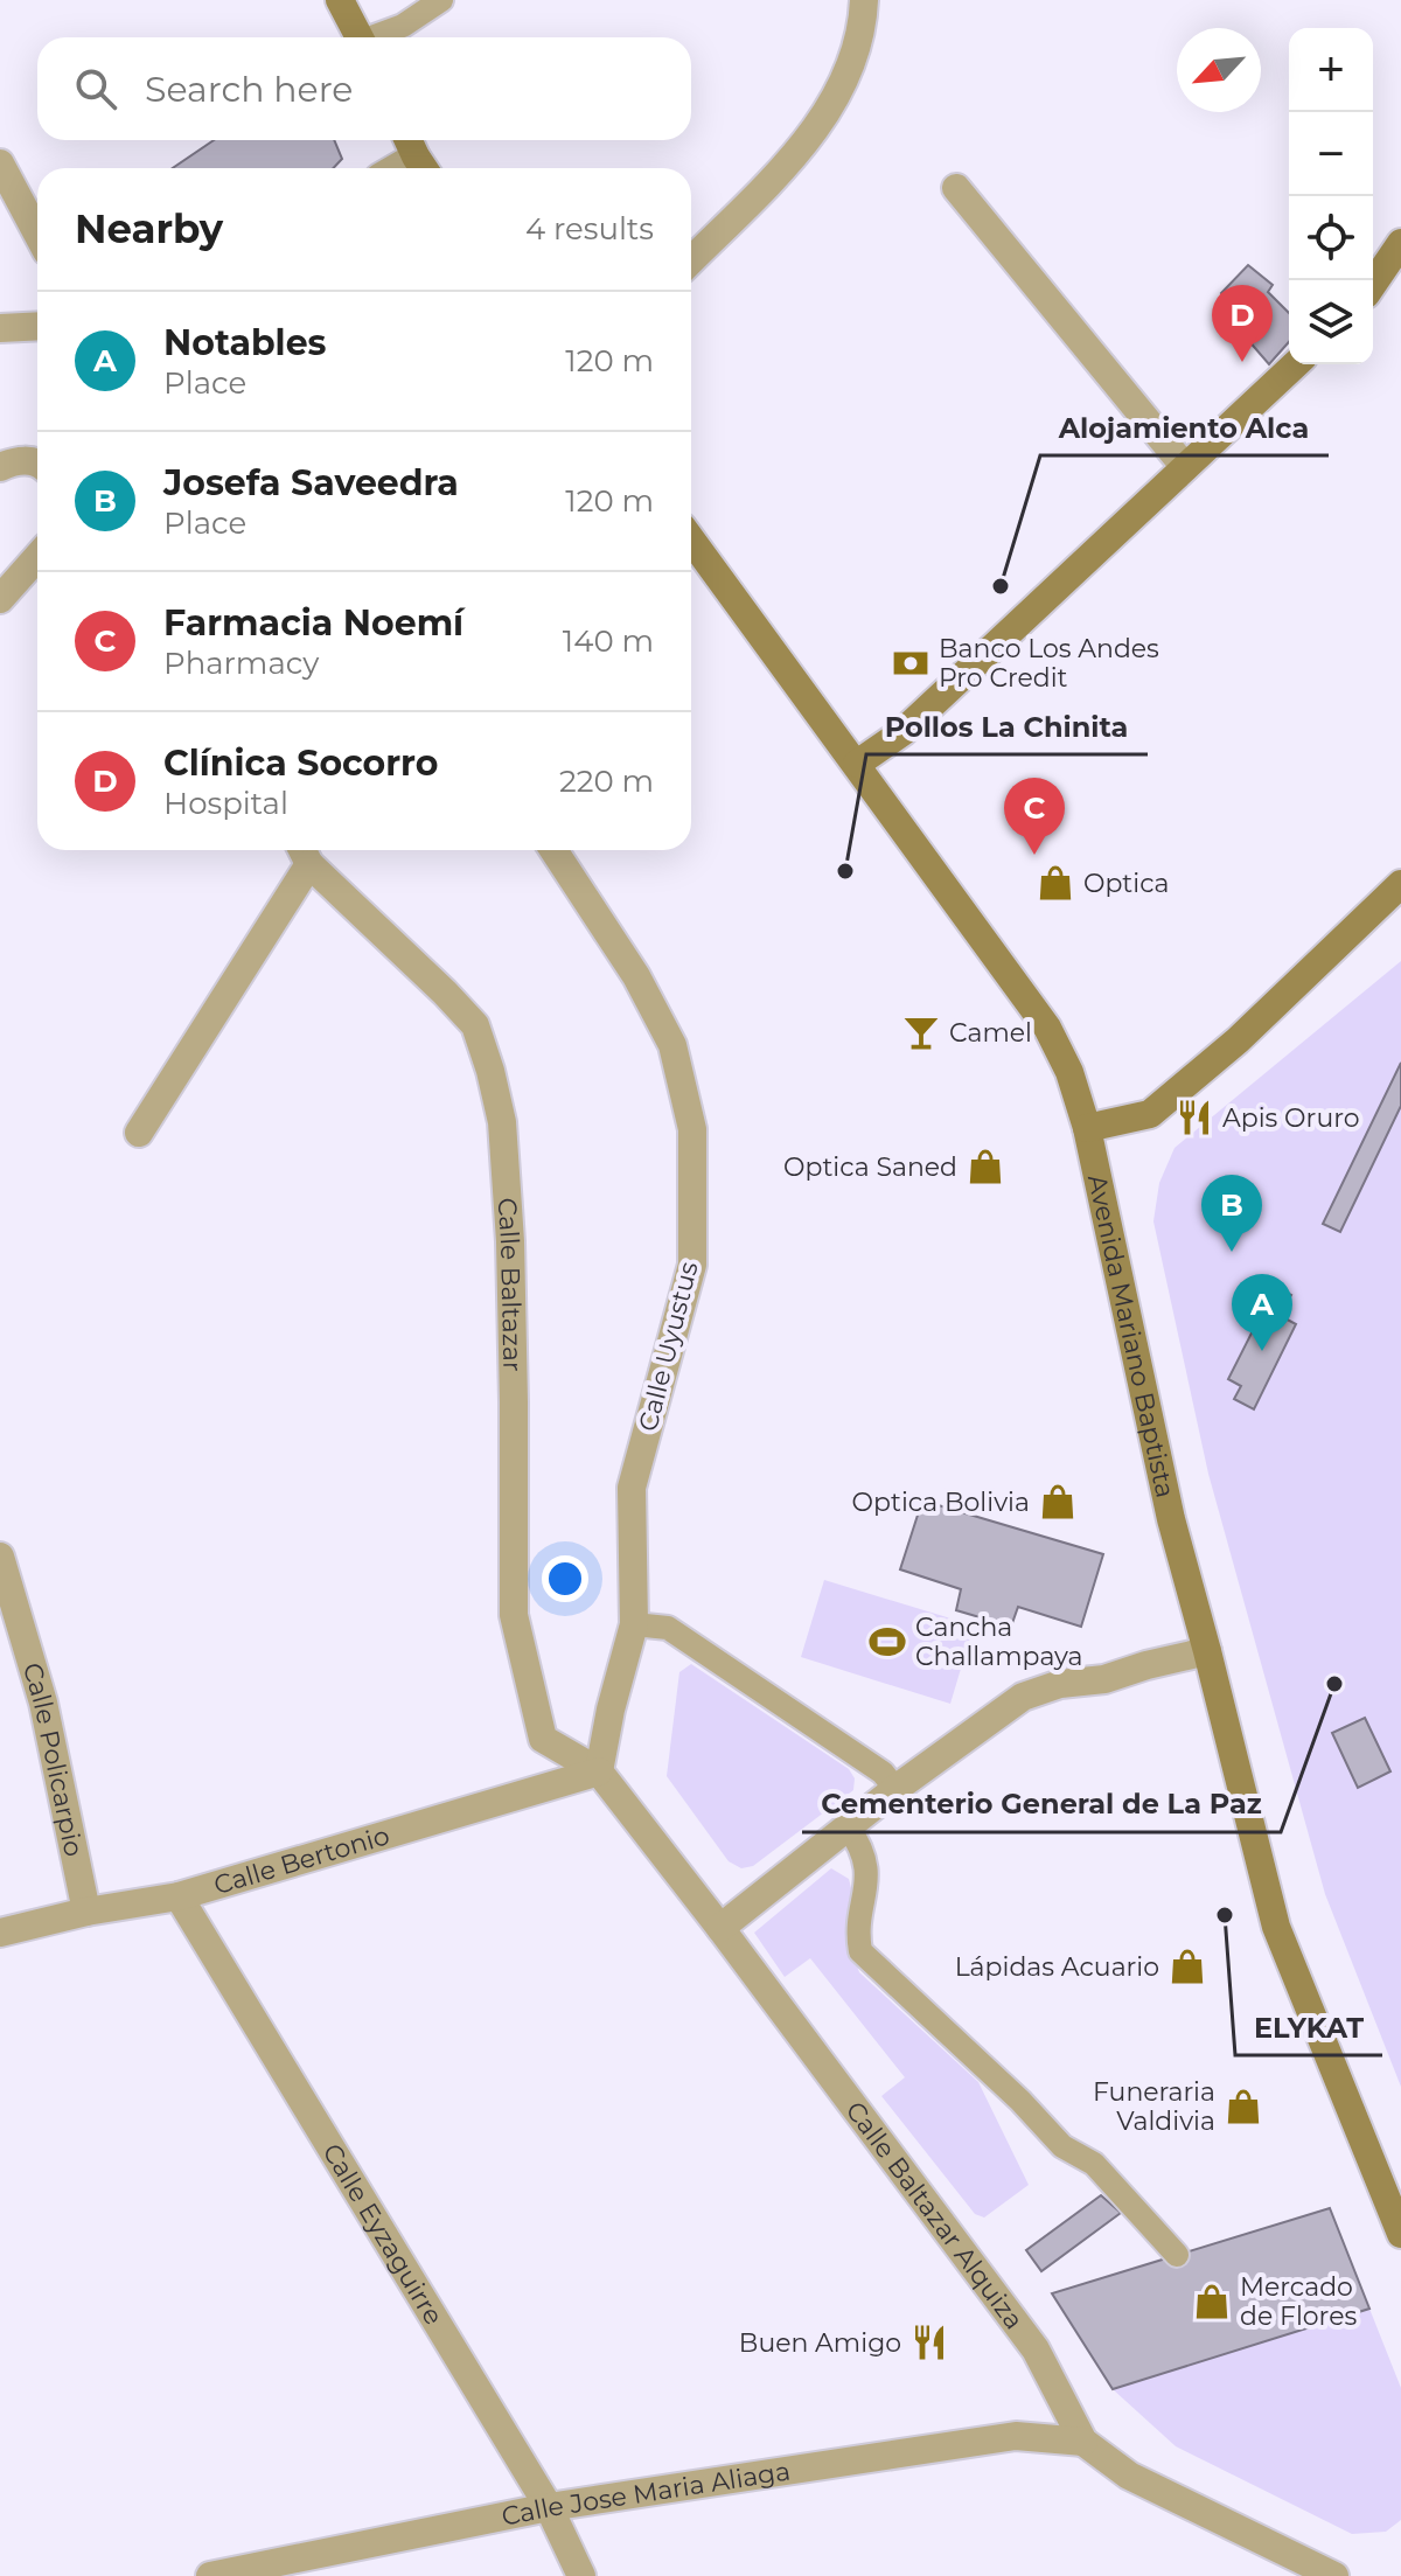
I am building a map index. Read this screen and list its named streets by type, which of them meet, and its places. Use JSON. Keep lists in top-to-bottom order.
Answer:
{
  "streets": {
    "main road": ["Avenida Mariano Baptista"],
    "street": [
      "Calle Baltazar",
      "Calle Uyustus",
      "Calle Policarpio",
      "Calle Bertonio",
      "Calle Baltazar Alquiza",
      "Calle Eyzaguirre",
      "Calle Jose Maria Aliaga"
    ]
  },
  "crossings": [
    ["Calle Baltazar", "Calle Uyustus"],
    ["Calle Baltazar", "Calle Bertonio"],
    ["Calle Baltazar", "Calle Baltazar Alquiza"],
    ["Calle Uyustus", "Calle Bertonio"],
    ["Calle Uyustus", "Calle Baltazar Alquiza"],
    ["Calle Policarpio", "Calle Bertonio"],
    ["Calle Bertonio", "Calle Baltazar Alquiza"],
    ["Calle Bertonio", "Calle Eyzaguirre"],
    ["Calle Baltazar Alquiza", "Calle Jose Maria Aliaga"],
    ["Calle Eyzaguirre", "Calle Jose Maria Aliaga"]
  ],
  "places": {
    "other": [
      "Alojamiento Alca",
      "Pollos La Chinita",
      "Cementerio General de La Paz",
      "ELYKAT"
    ],
    "bank": ["Banco Los Andes Pro Credit"],
    "shop": [
      "Optica",
      "Optica Saned",
      "Optica Bolivia",
      "Lápidas Acuario",
      "Funeraria Valdivia",
      "Mercado de Flores"
    ],
    "bar": ["Camel"],
    "restaurant": ["Apis Oruro", "Buen Amigo"],
    "sports": ["Cancha Challampaya"]
  },
  "north": "bottom left",
  "page": {
    "map_buttons": ["+", "−"],
    "search": "Search here",
    "heading": ["Nearby", "4 results"],
    "pins": [
      "D",
      "C",
      "B",
      "A"
    ],
    "list": [
      {
        "mark": "A",
        "name": "Notables",
        "note": "Place",
        "value": "120 m"
      },
      {
        "mark": "B",
        "name": "Josefa Saveedra",
        "note": "Place",
        "value": "120 m"
      },
      {
        "mark": "C",
        "name": "Farmacia Noemí",
        "note": "Pharmacy",
        "value": "140 m"
      },
      {
        "mark": "D",
        "name": "Clínica Socorro",
        "note": "Hospital",
        "value": "220 m"
      }
    ]
  }
}
